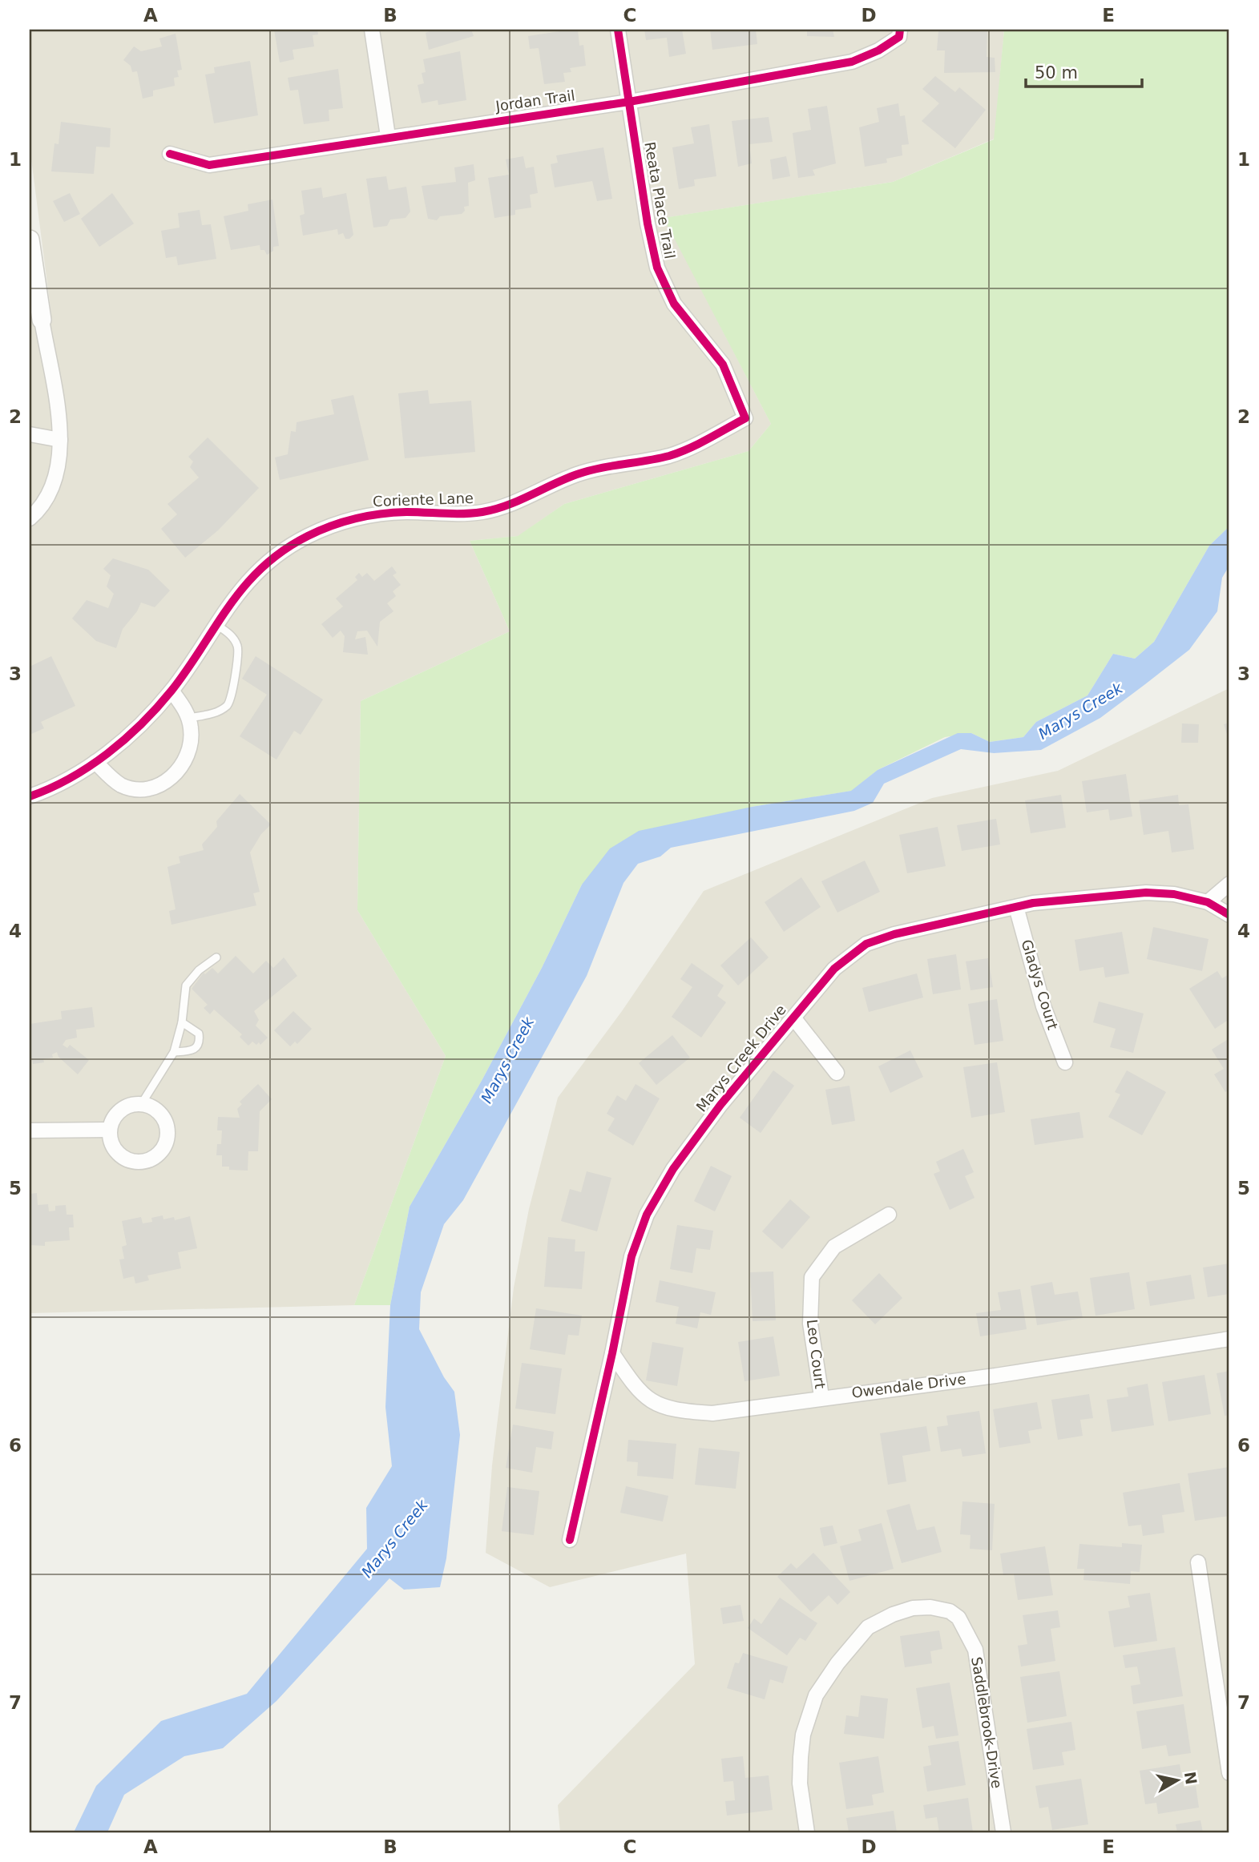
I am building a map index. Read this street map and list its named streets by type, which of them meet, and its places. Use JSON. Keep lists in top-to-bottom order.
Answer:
{
  "streets": {
    "street": [
      "Jordan Trail",
      "Reata Place Trail",
      "Coriente Lane",
      "Gladys Court",
      "Marys Creek Drive",
      "Leo Court",
      "Owendale Drive",
      "Saddlebrook Drive"
    ]
  },
  "crossings": [
    ["Jordan Trail", "Reata Place Trail"],
    ["Reata Place Trail", "Coriente Lane"],
    ["Gladys Court", "Marys Creek Drive"],
    ["Marys Creek Drive", "Owendale Drive"],
    ["Leo Court", "Owendale Drive"]
  ],
  "water": ["Marys Creek"],
  "scale_bar": "50 m",
  "north": "right",
  "grid": {
    "columns": [
      "A",
      "B",
      "C",
      "D",
      "E"
    ],
    "rows": [
      "1",
      "2",
      "3",
      "4",
      "5",
      "6",
      "7"
    ]
  }
}
